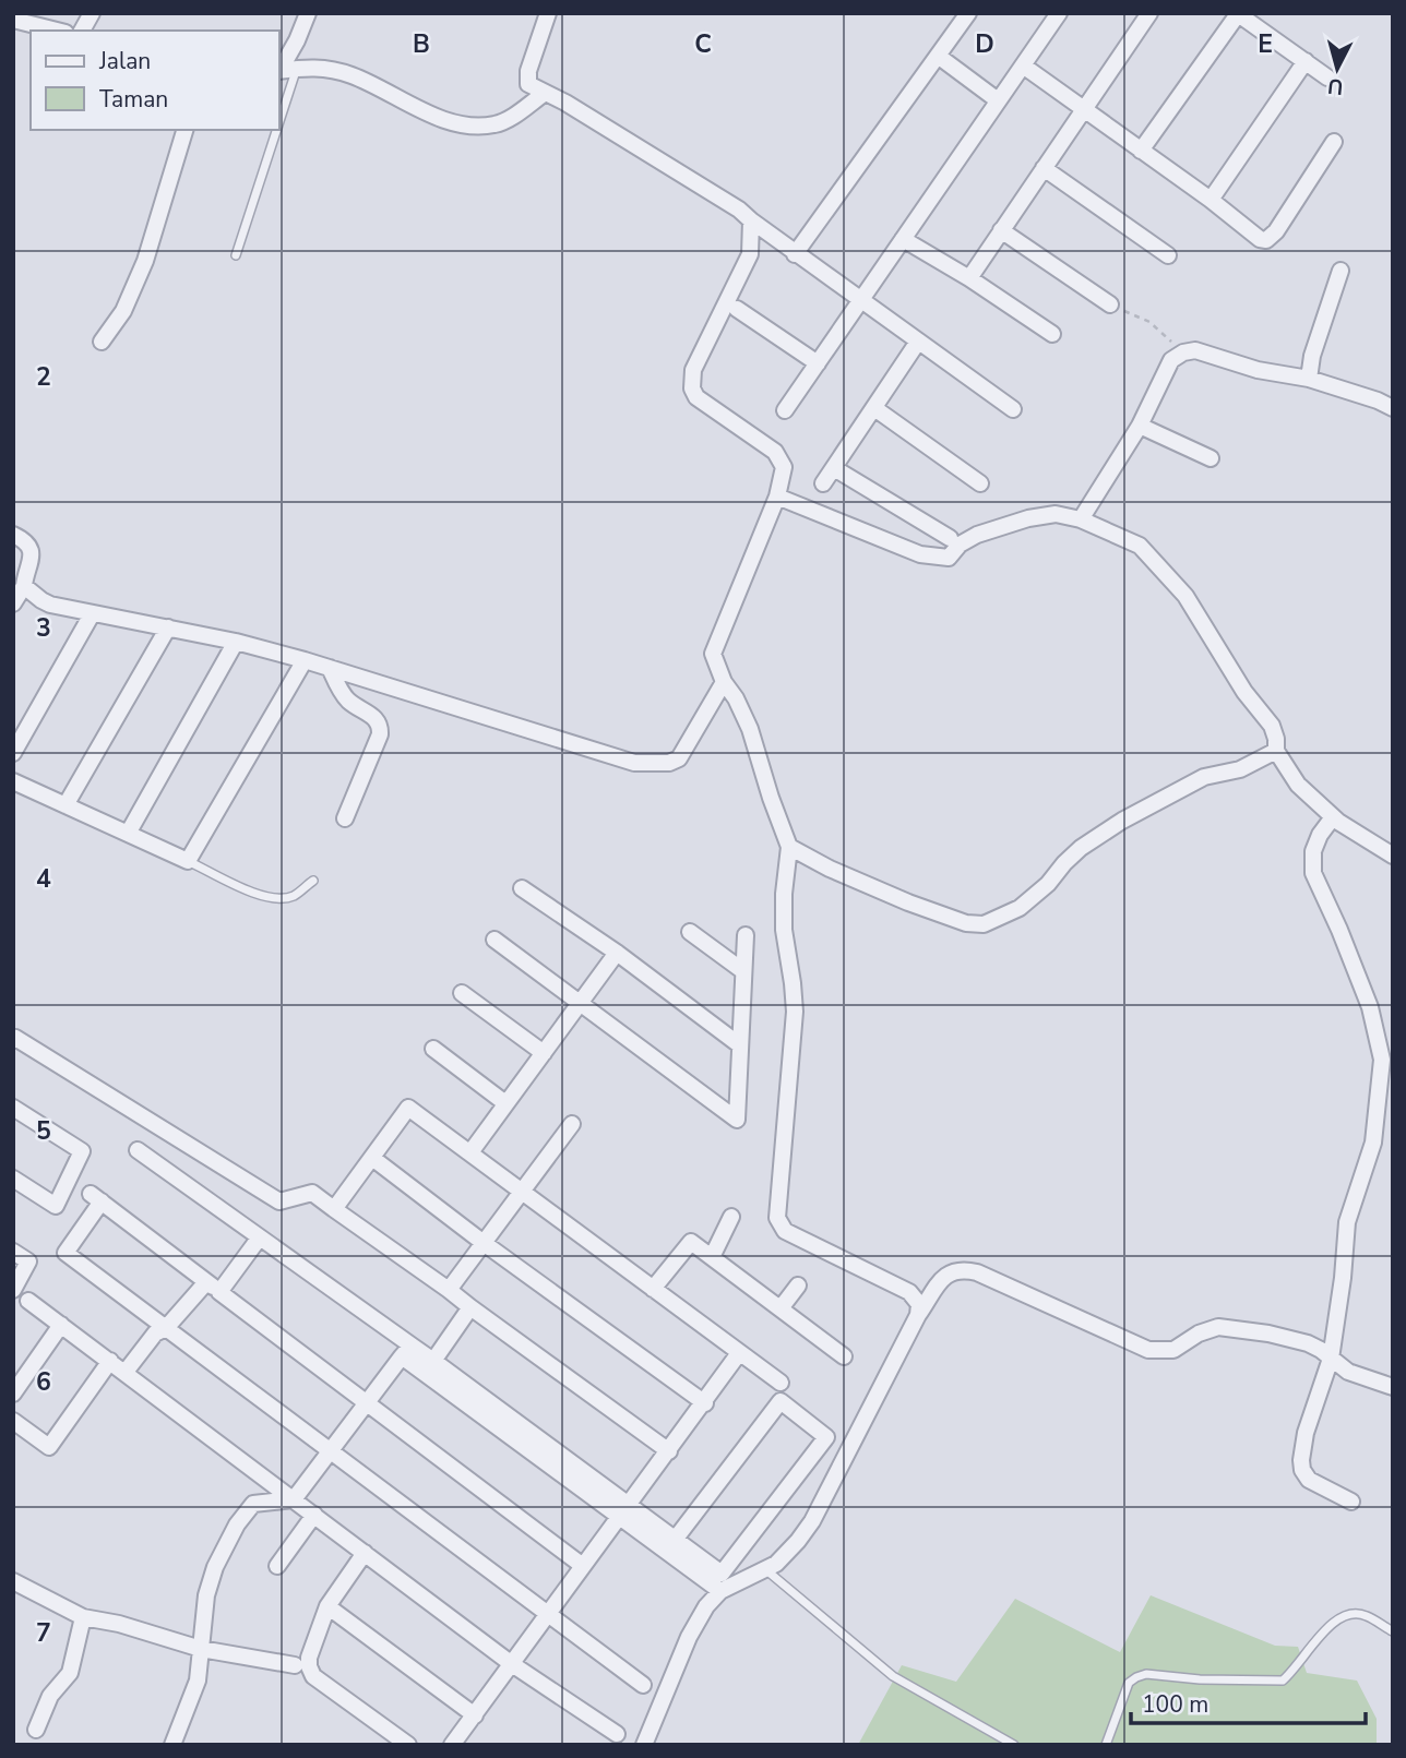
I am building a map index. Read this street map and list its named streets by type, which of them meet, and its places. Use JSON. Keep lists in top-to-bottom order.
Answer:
{
  "legend": ["Jalan", "Taman"],
  "scale_bar": "100 m",
  "north": "bottom",
  "grid": {
    "columns": [
      "B",
      "C",
      "D",
      "E"
    ],
    "rows": [
      "2",
      "3",
      "4",
      "5",
      "6",
      "7"
    ]
  }
}
